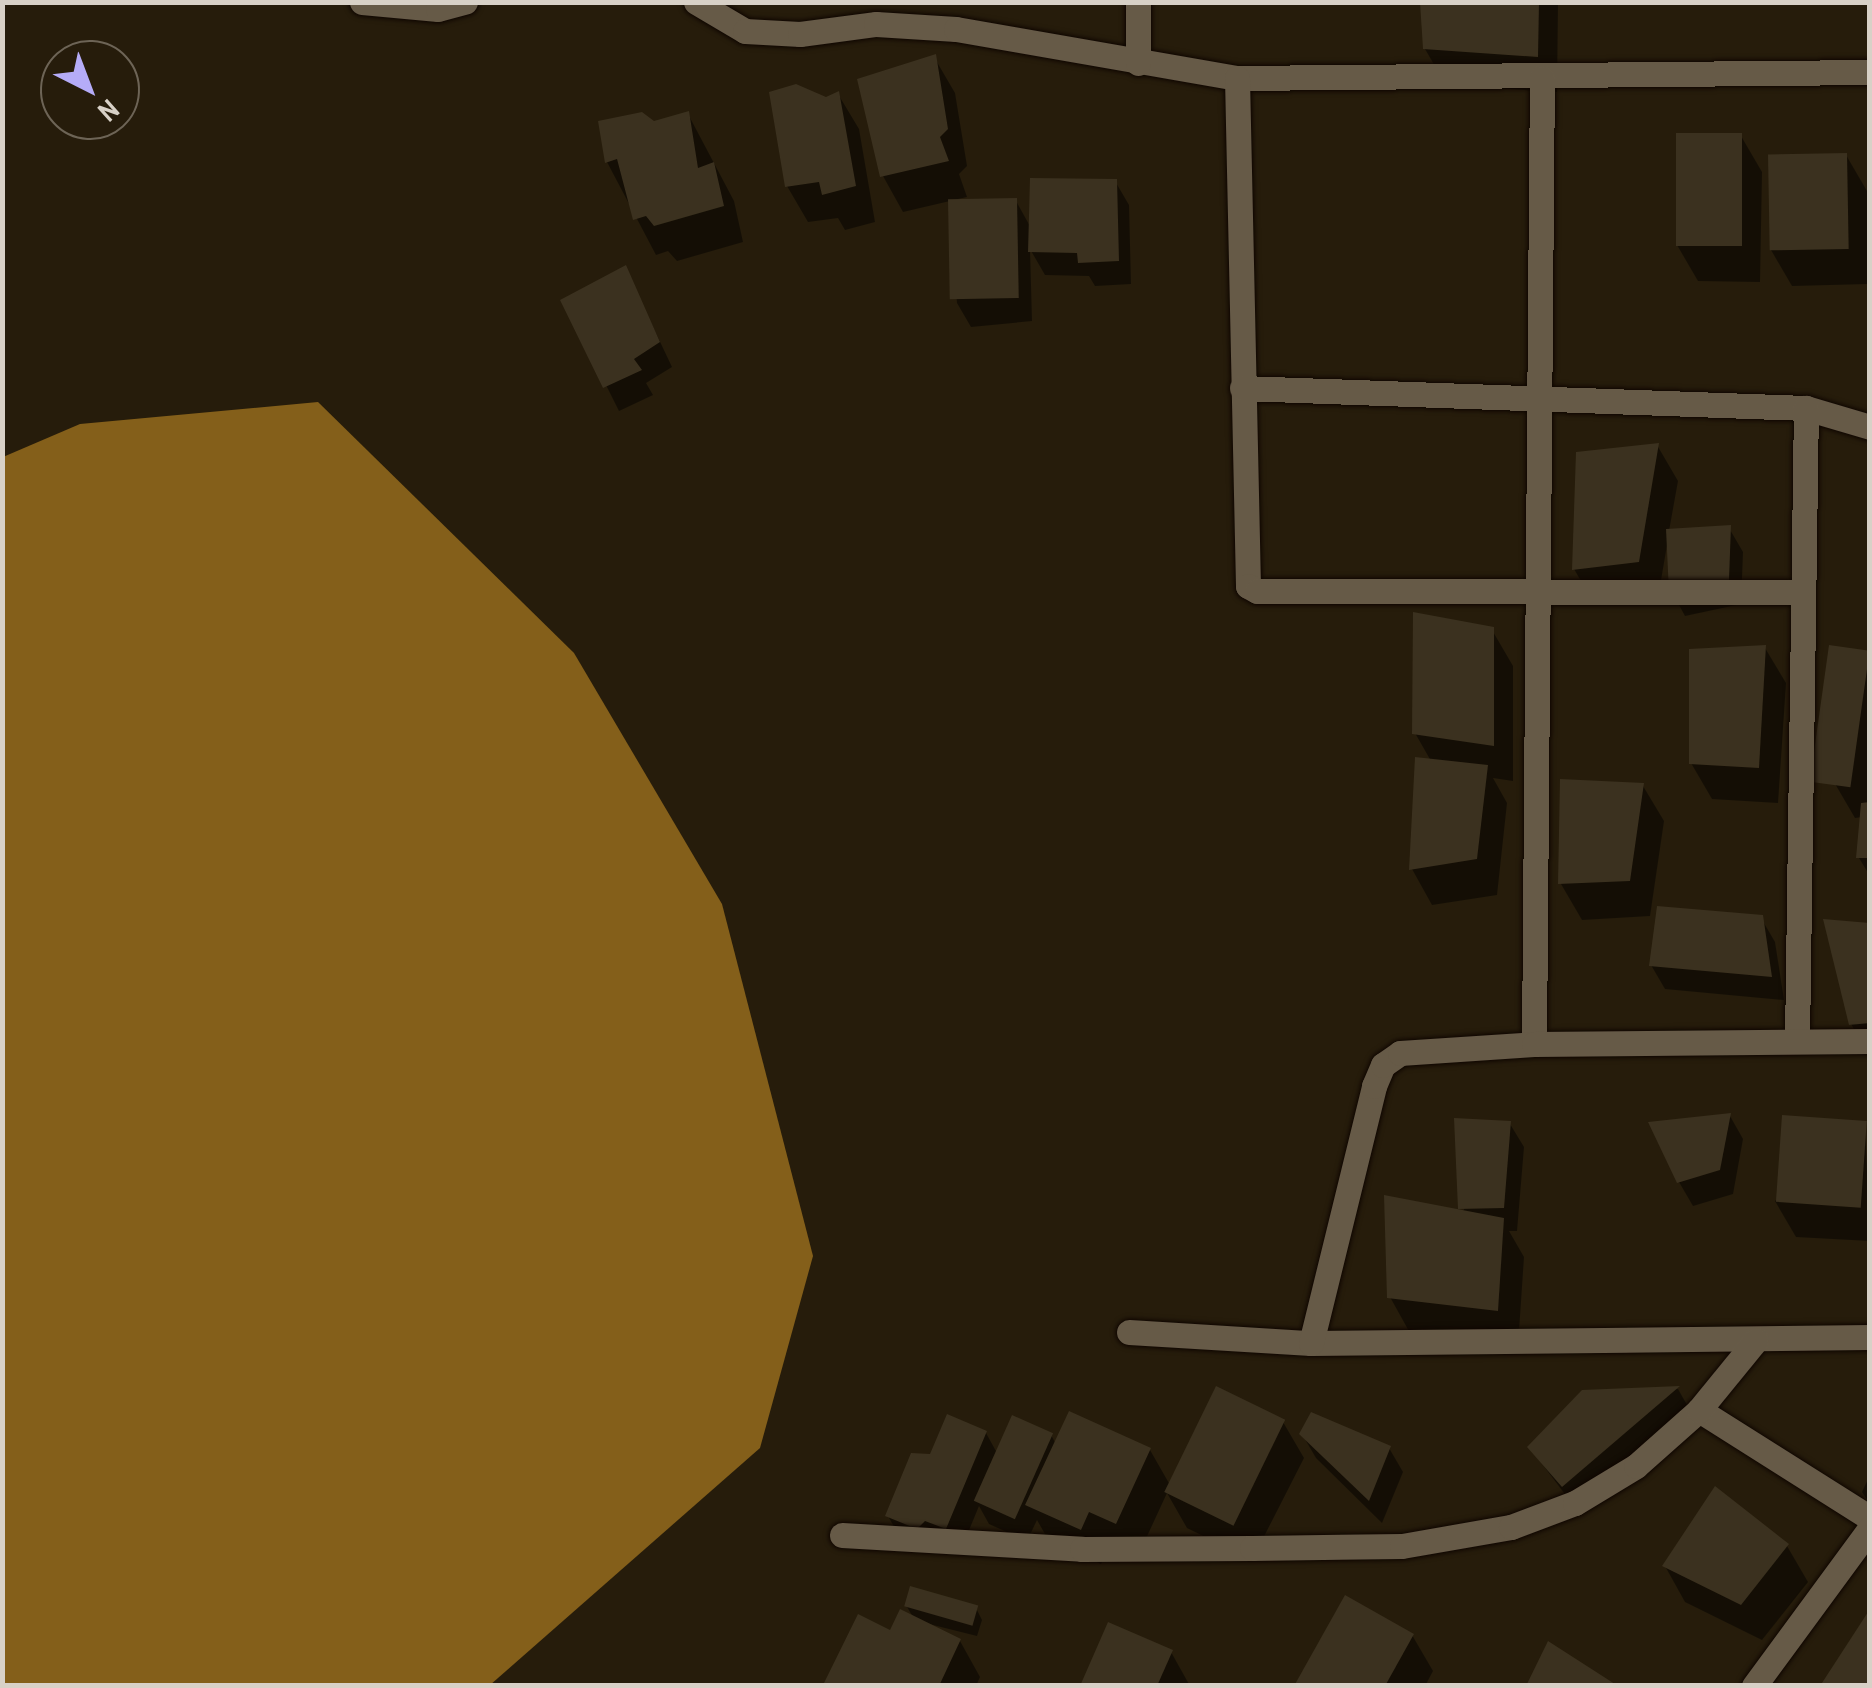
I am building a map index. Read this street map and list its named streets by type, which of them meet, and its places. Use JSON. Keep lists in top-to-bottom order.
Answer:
{
  "north": "bottom right"
}
